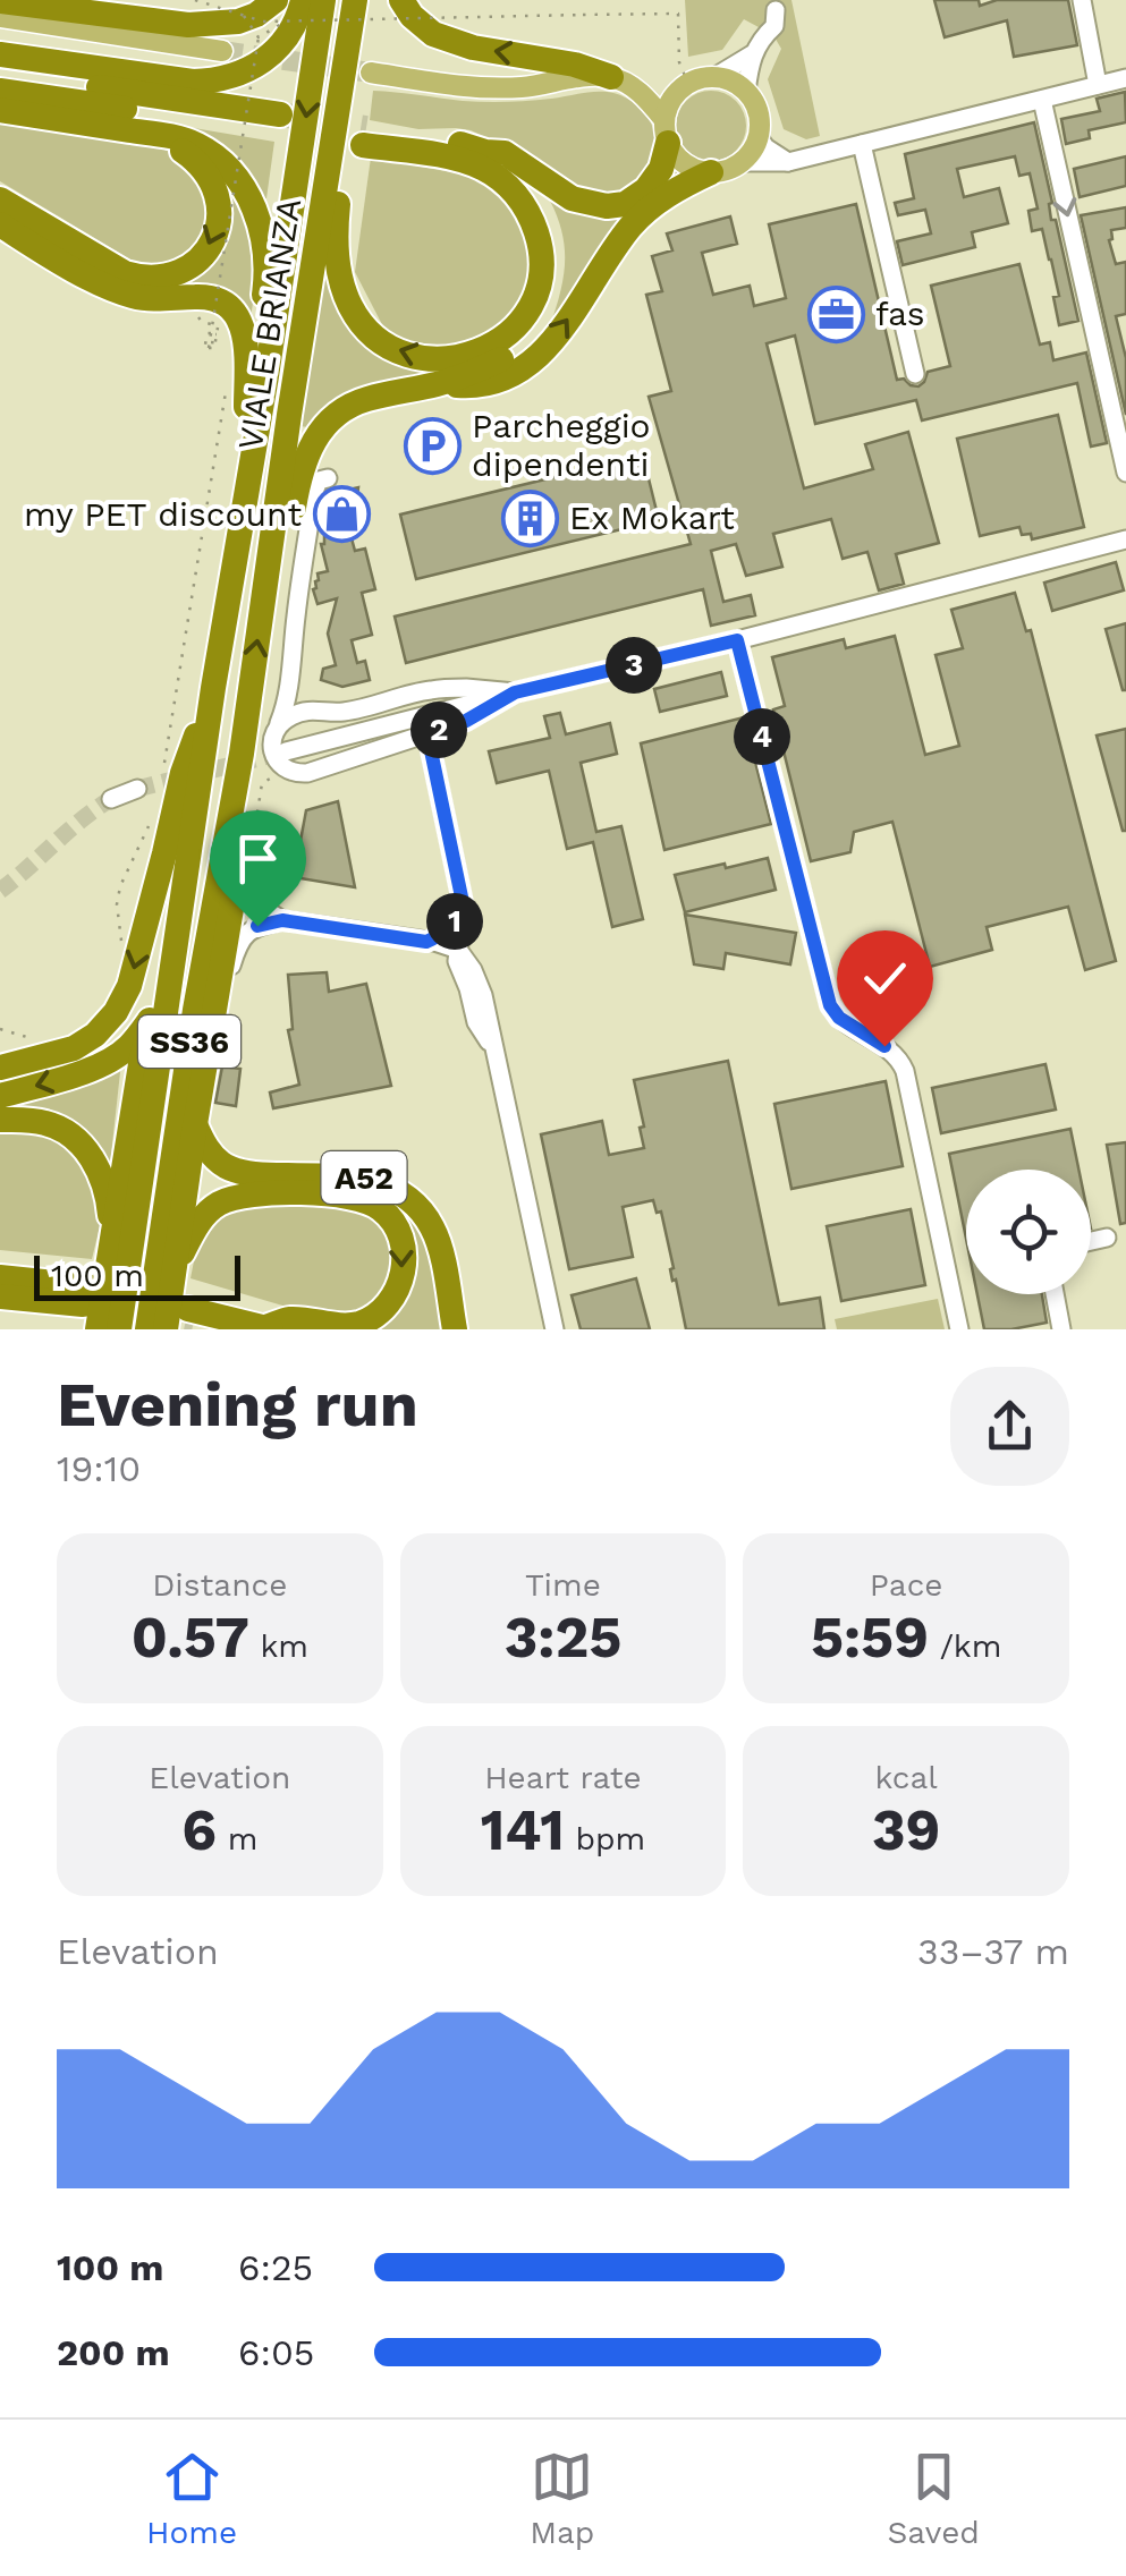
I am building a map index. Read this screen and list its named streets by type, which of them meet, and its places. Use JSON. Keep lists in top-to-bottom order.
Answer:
{
  "streets": {
    "highway": ["VIALE BRIANZA", "SS36", "A52"]
  },
  "places": {
    "office": ["fas"],
    "parking": ["Parcheggio dipendenti"],
    "shop": ["my PET discount"],
    "building": ["Ex Mokart"]
  },
  "scale_bar": "100 m",
  "page": {
    "pins": [
      "3",
      "2",
      "4",
      "1"
    ],
    "scale": "100 m",
    "heading": ["Evening run", "19:10"],
    "stats": [
      ["Distance", "0.57 km"],
      ["Time", "3:25"],
      ["Pace", "5:59 /km"],
      ["Elevation", "6 m"],
      ["Heart rate", "141 bpm"],
      ["kcal", "39"]
    ],
    "chart": ["Elevation", "33–37 m"],
    "list": [
      {
        "name": "100 m",
        "note": "6:25"
      },
      {
        "name": "200 m",
        "note": "6:05"
      }
    ],
    "tabs": ["Home", "Map", "Saved"]
  }
}
